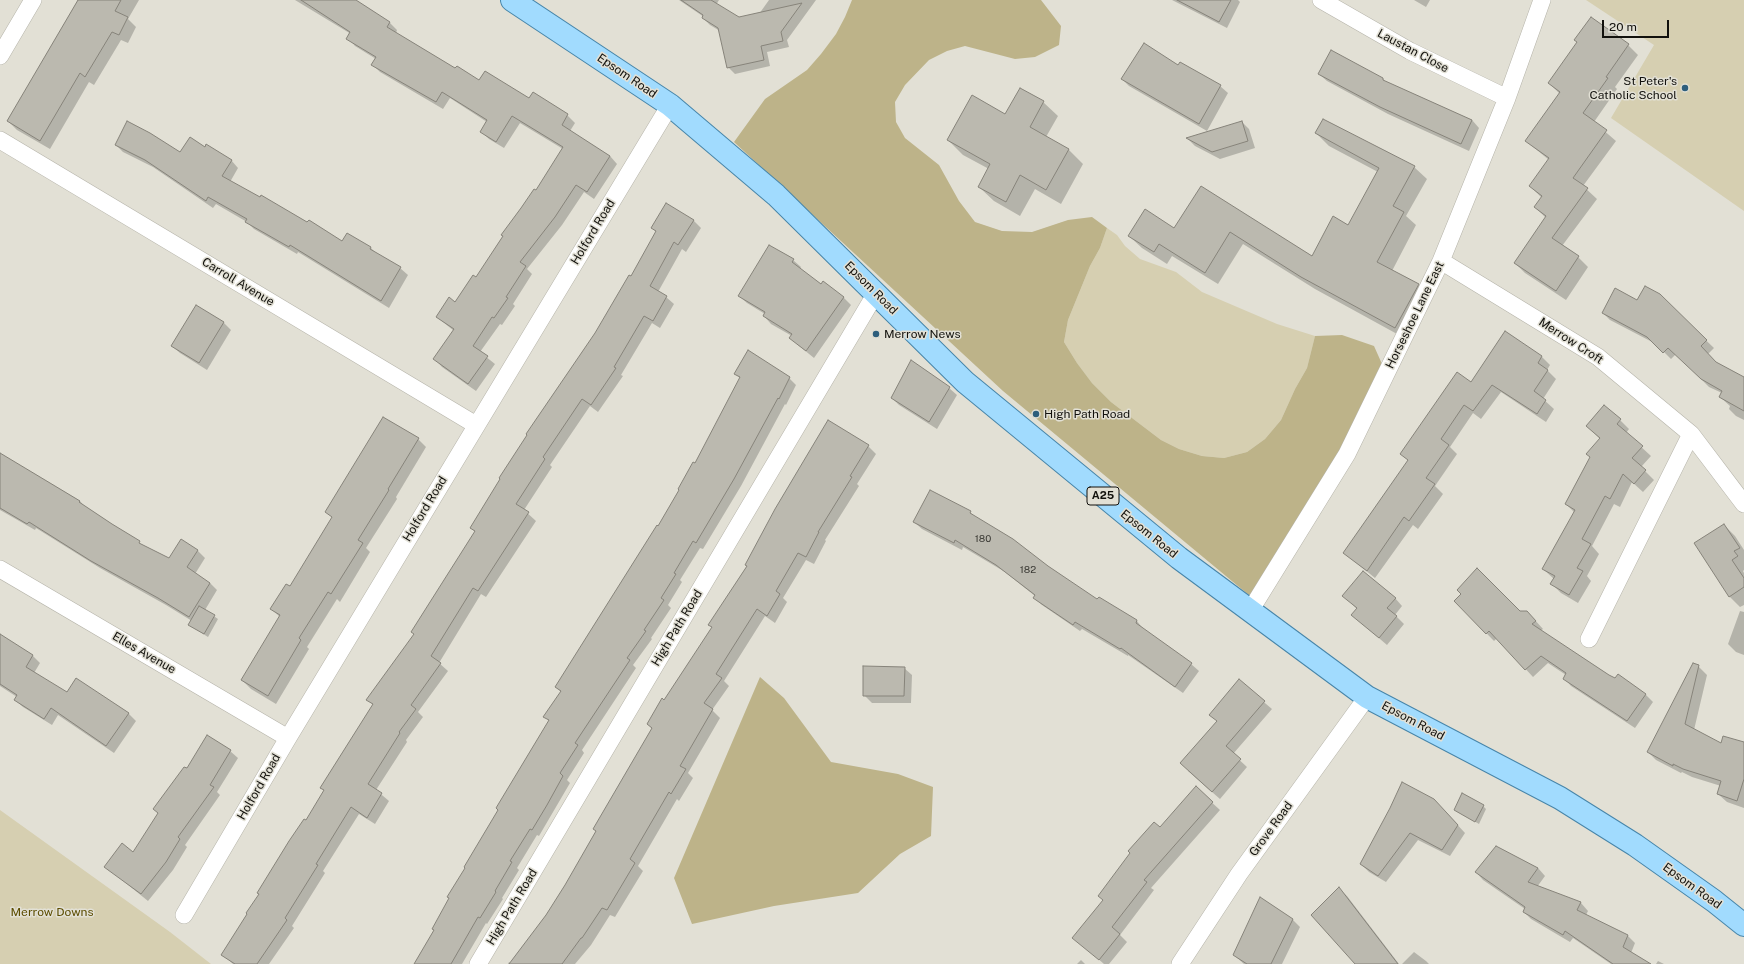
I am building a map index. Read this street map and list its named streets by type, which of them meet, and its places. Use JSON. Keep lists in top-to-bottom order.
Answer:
{
  "streets": {
    "main road": ["Epsom Road", "A25"],
    "street": [
      "Laustan Close",
      "Holford Road",
      "Carroll Avenue",
      "Horseshoe Lane East",
      "Merrow Croft",
      "High Path Road",
      "Elles Avenue",
      "Grove Road"
    ]
  },
  "crossings": [
    ["Laustan Close", "Horseshoe Lane East"],
    ["Epsom Road", "Holford Road"],
    ["Epsom Road", "Horseshoe Lane East"],
    ["Epsom Road", "High Path Road"],
    ["Epsom Road", "Grove Road"],
    ["Holford Road", "Carroll Avenue"],
    ["Holford Road", "Elles Avenue"],
    ["Horseshoe Lane East", "Merrow Croft"]
  ],
  "parks": ["Merrow Downs"],
  "places": ["St Peter's Catholic School", "Merrow News", "High Path Road"],
  "house_numbers": ["180", "182"],
  "scale_bar": "20 m"
}
